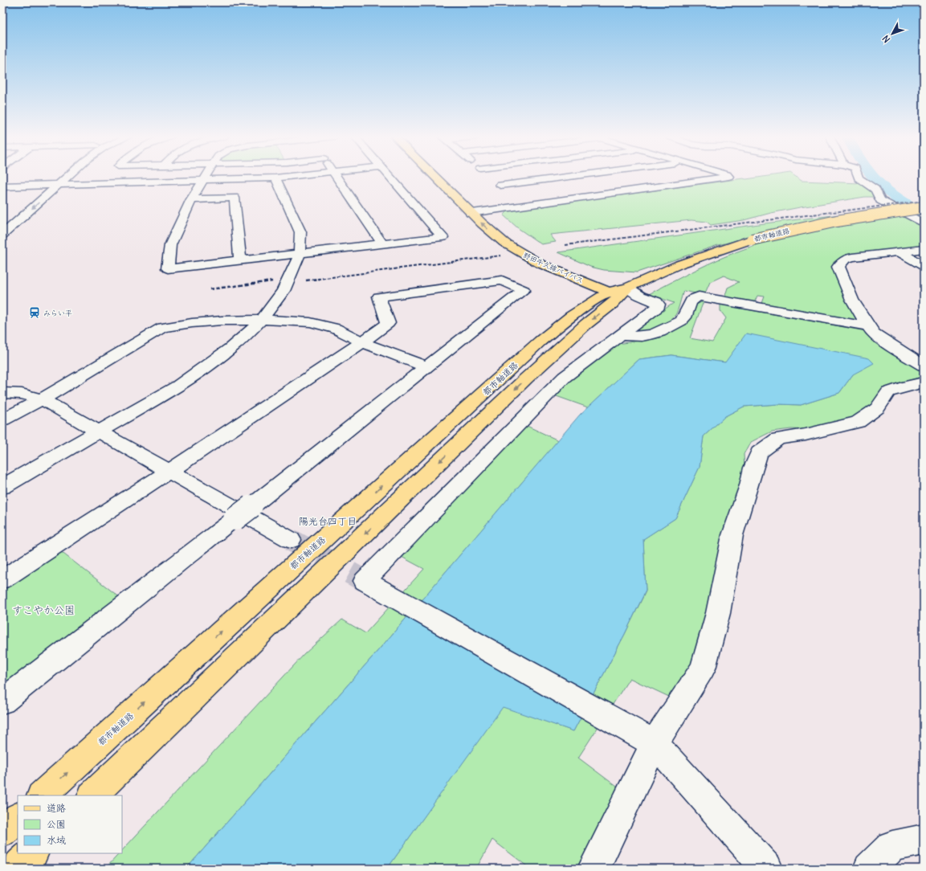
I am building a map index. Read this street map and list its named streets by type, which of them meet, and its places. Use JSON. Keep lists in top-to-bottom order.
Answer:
{
  "streets": {
    "main road": ["都市軸道路", "野田牛久線バイパス"]
  },
  "crossings": [
    ["都市軸道路", "野田牛久線バイパス"]
  ],
  "districts": ["陽光台四丁目"],
  "parks": ["すこやか公園"],
  "places": {
    "station": ["みらい平"]
  },
  "legend": ["道路", "公園", "水域"],
  "north": "bottom left"
}
